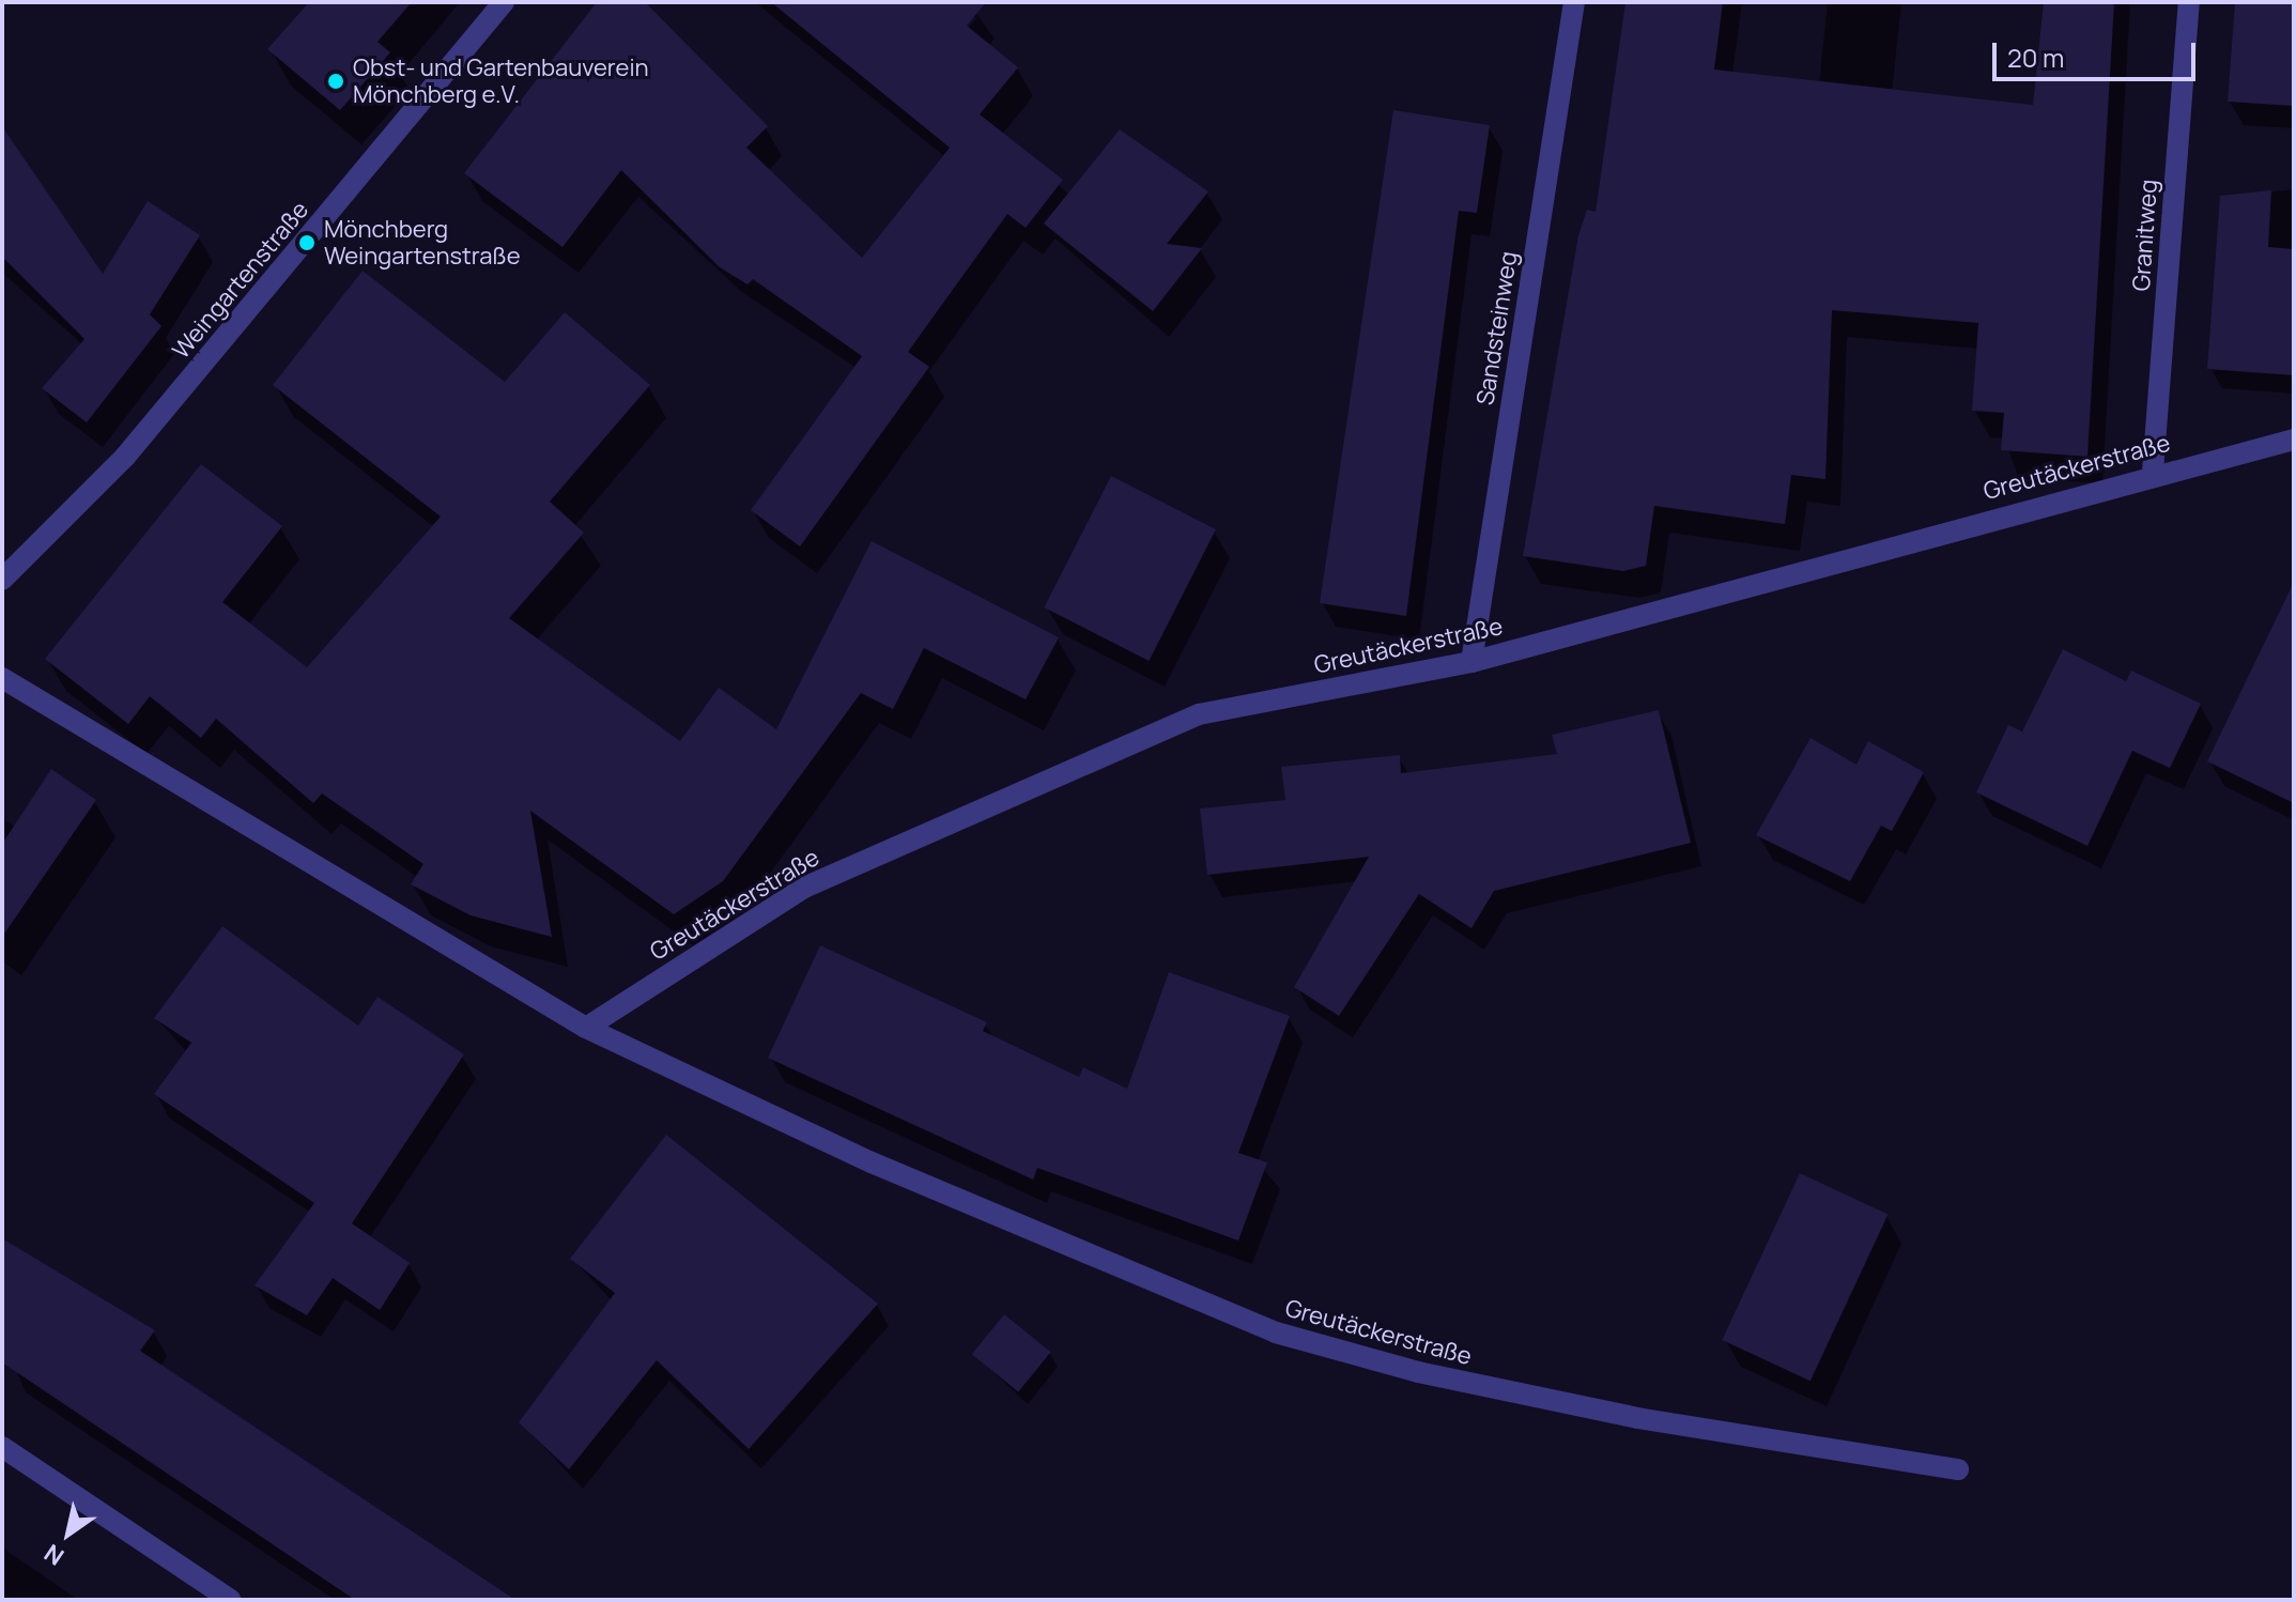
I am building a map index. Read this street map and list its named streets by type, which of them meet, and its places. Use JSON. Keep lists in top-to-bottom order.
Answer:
{
  "streets": {
    "street": [
      "Granitweg",
      "Weingartenstraße",
      "Sandsteinweg",
      "Greutäckerstraße"
    ]
  },
  "crossings": [
    ["Granitweg", "Greutäckerstraße"],
    ["Sandsteinweg", "Greutäckerstraße"]
  ],
  "places": ["Obst- und Gartenbauverein Mönchberg e.V.", "Mönchberg Weingartenstraße"],
  "scale_bar": "20 m",
  "north": "bottom left"
}
